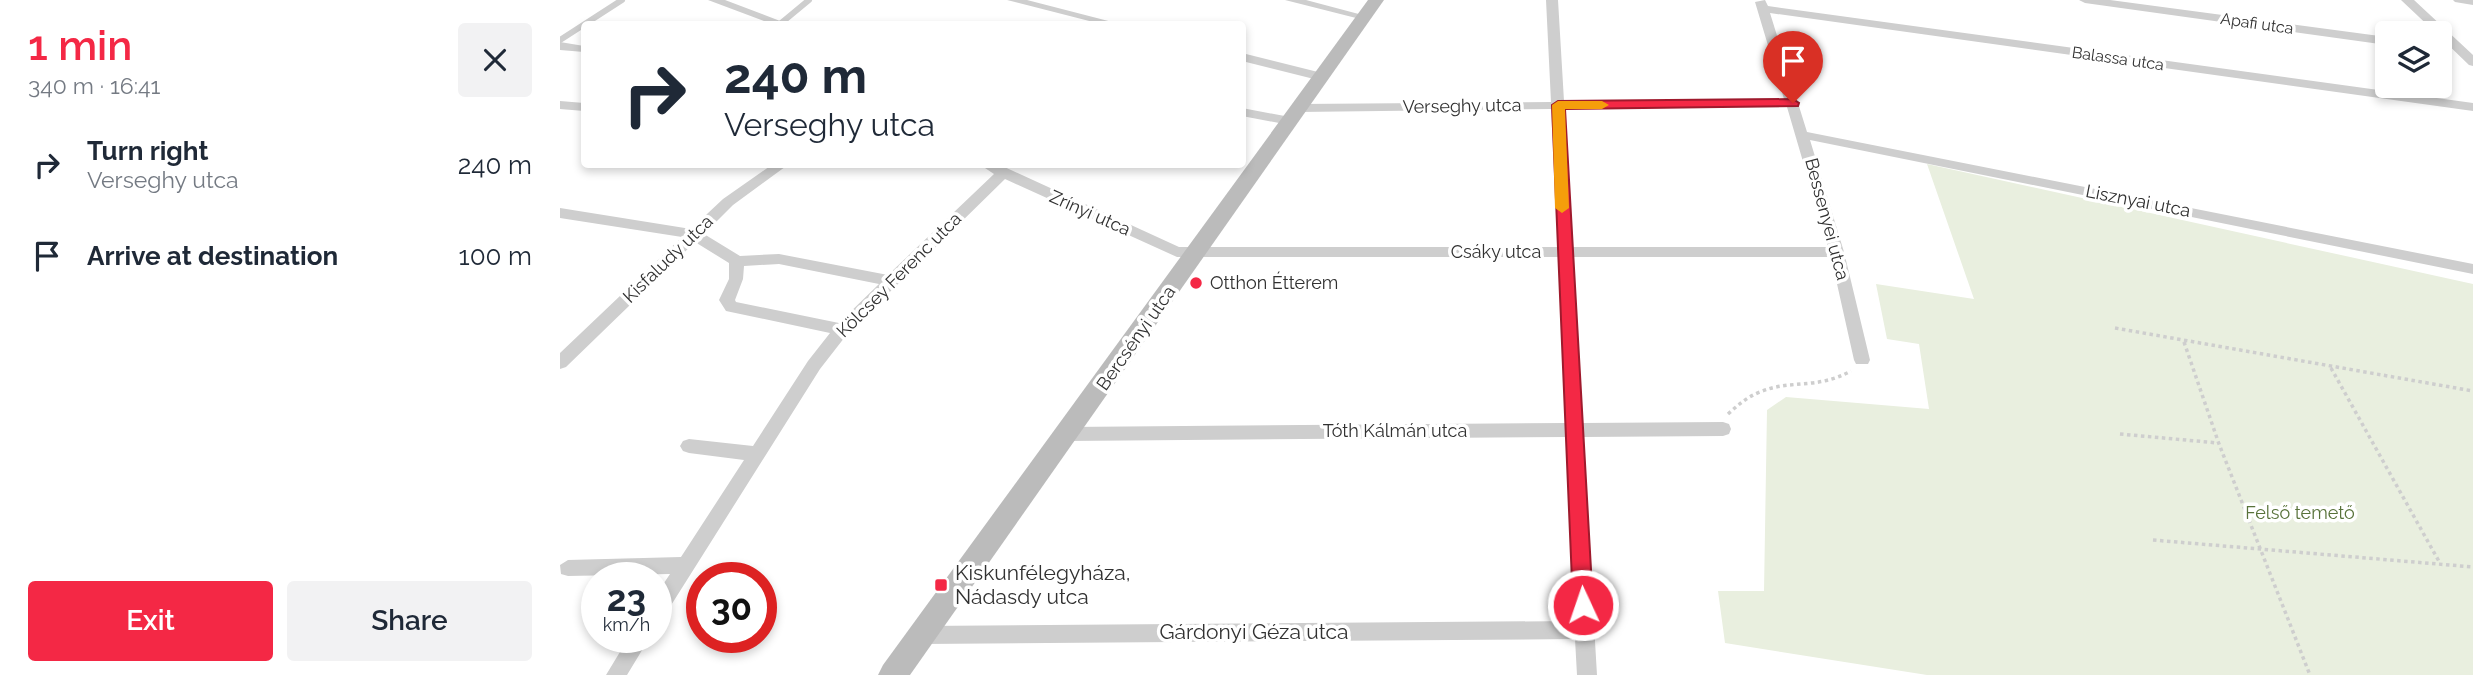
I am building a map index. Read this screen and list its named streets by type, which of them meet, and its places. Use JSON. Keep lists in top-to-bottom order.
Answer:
{
  "streets": {
    "street": [
      "Apafi utca",
      "Balassa utca",
      "Verseghy utca",
      "Lisznyai utca",
      "Zrínyi utca",
      "Bessenyei utca",
      "Csáky utca",
      "Kisfaludy utca",
      "Kölcsey Ferenc utca",
      "Bercsényi utca",
      "Tóth Kálmán utca",
      "Gárdonyi Géza utca"
    ]
  },
  "crossings": [
    ["Balassa utca", "Bessenyei utca"],
    ["Verseghy utca", "Bessenyei utca"],
    ["Verseghy utca", "Bercsényi utca"],
    ["Lisznyai utca", "Bessenyei utca"],
    ["Zrínyi utca", "Csáky utca"],
    ["Zrínyi utca", "Kölcsey Ferenc utca"],
    ["Zrínyi utca", "Bercsényi utca"],
    ["Bessenyei utca", "Csáky utca"],
    ["Csáky utca", "Bercsényi utca"],
    ["Bercsényi utca", "Tóth Kálmán utca"],
    ["Bercsényi utca", "Gárdonyi Géza utca"]
  ],
  "parks": ["Felső temető"],
  "places": {
    "other": ["Otthon Étterem"],
    "transit": ["Kiskunfélegyháza, Nádasdy utca"]
  },
  "page": {
    "heading": ["1 min", "340 m · 16:41"],
    "turn": ["240 m", "Verseghy utca"],
    "list": [
      {
        "name": "Turn right",
        "note": "Verseghy utca",
        "value": "240 m"
      },
      {
        "name": "Arrive at destination",
        "value": "100 m"
      }
    ],
    "speed": "23 km/h",
    "limit": "30",
    "buttons": ["Exit", "Share"]
  }
}
